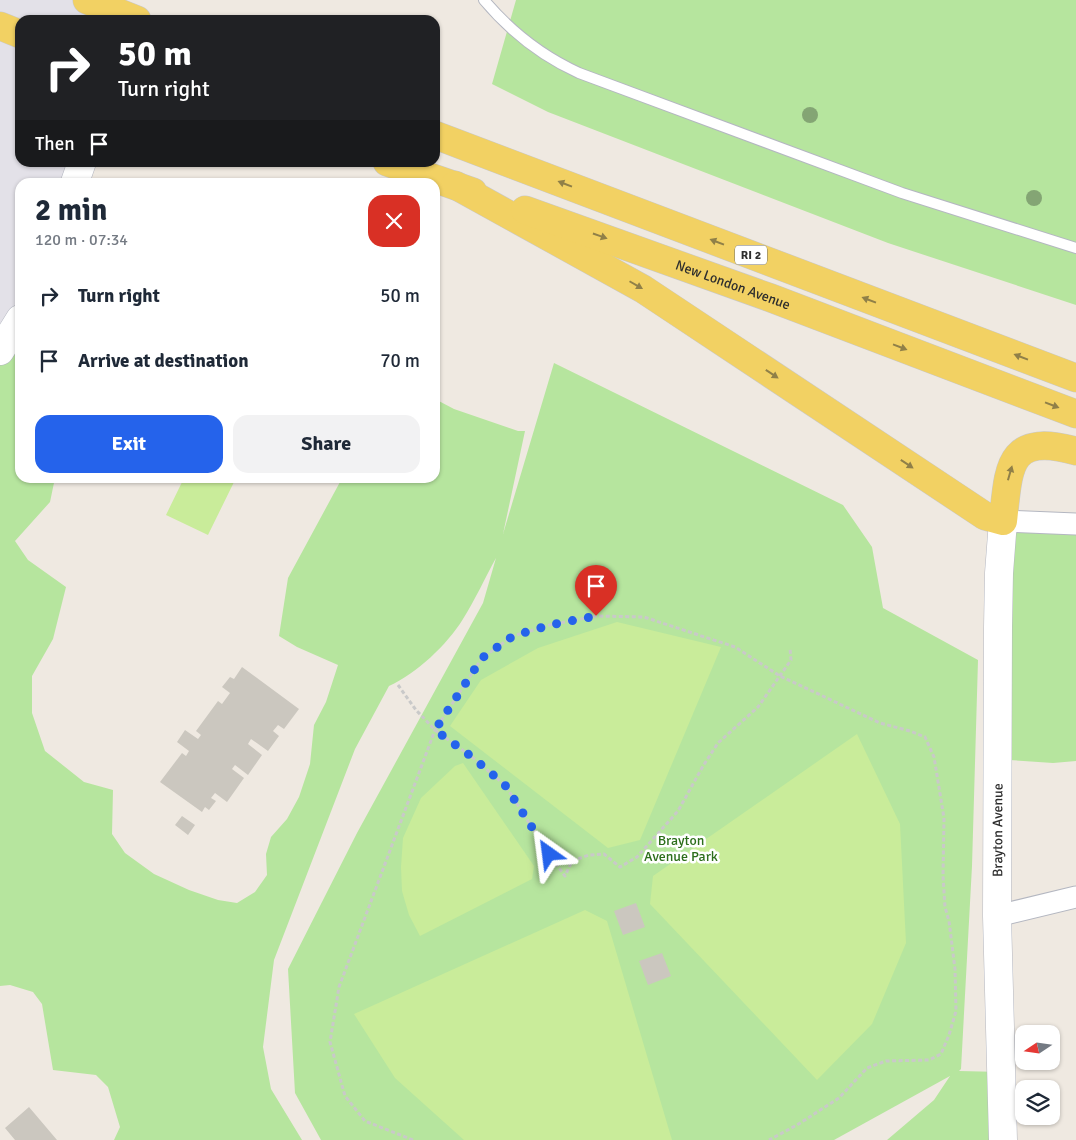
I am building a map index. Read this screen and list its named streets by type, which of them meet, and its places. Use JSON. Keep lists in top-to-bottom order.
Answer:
{
  "streets": {
    "main road": ["RI 2", "New London Avenue"],
    "street": ["Brayton Avenue"]
  },
  "parks": ["Brayton Avenue Park"],
  "north": "left",
  "page": {
    "turn": ["50 m", "Turn right"],
    "then": "Then",
    "heading": ["2 min", "120 m · 07:34"],
    "list": [
      {
        "name": "Turn right",
        "value": "50 m"
      },
      {
        "name": "Arrive at destination",
        "value": "70 m"
      }
    ],
    "buttons": ["Exit", "Share"]
  }
}
